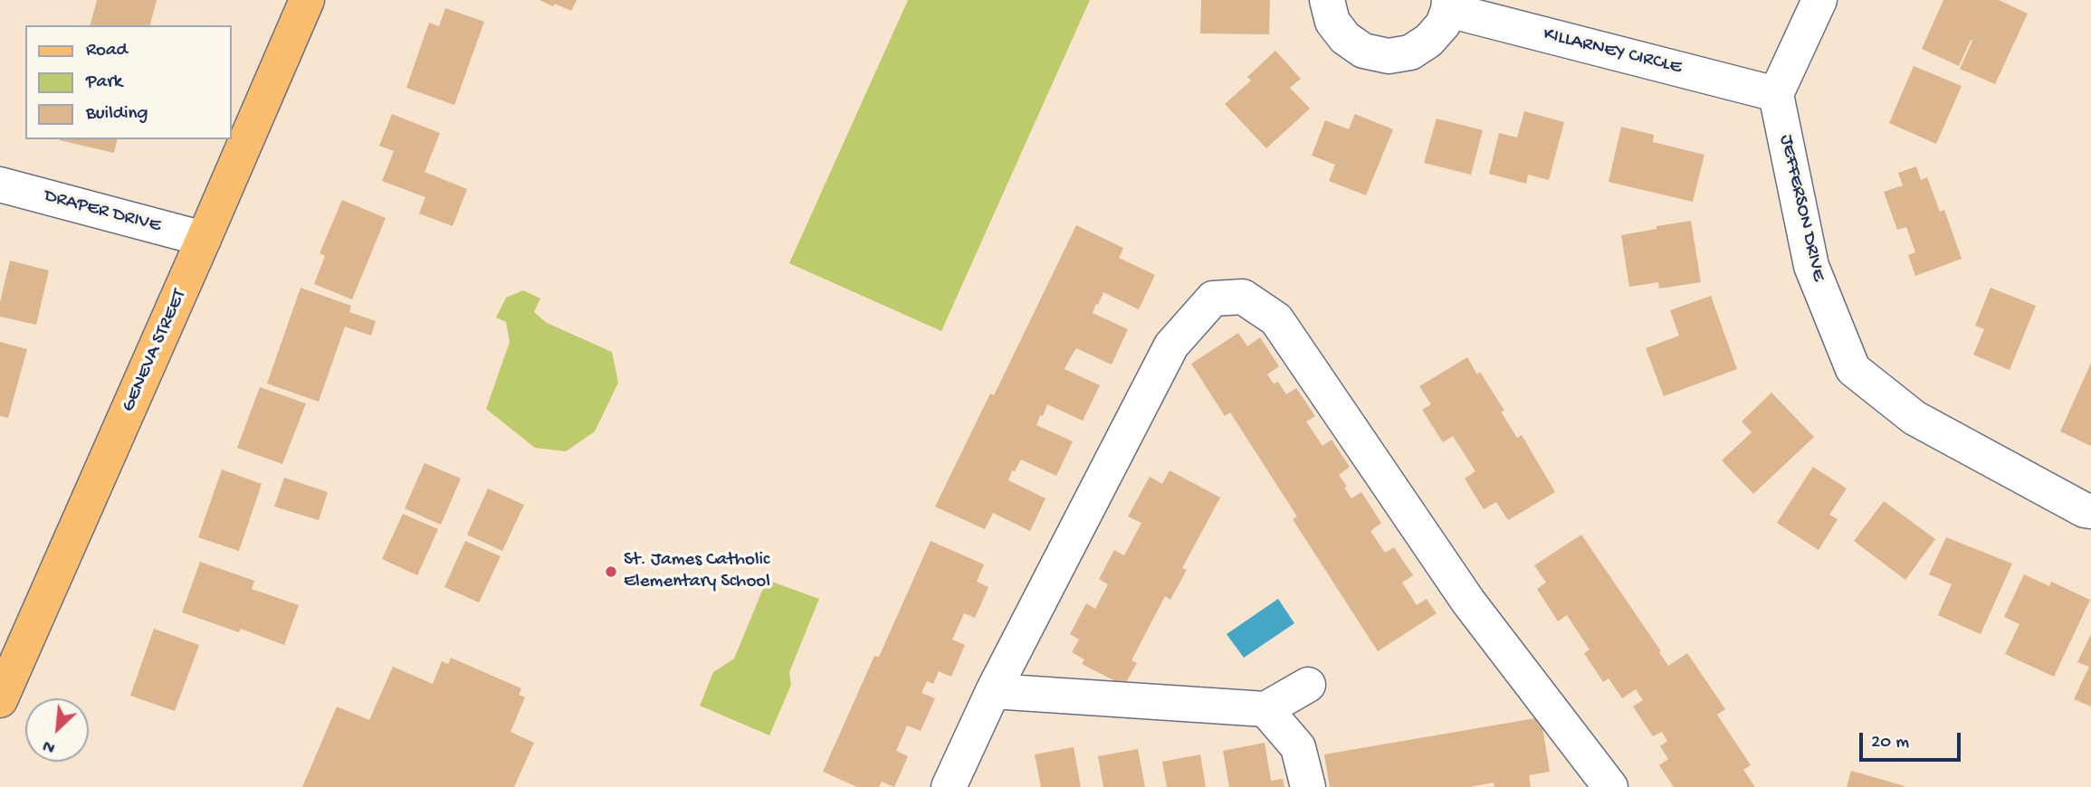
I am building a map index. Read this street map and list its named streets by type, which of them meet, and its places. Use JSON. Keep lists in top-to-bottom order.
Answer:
{
  "streets": {
    "main road": ["GENEVA STREET"],
    "street": ["KILLARNEY CIRCLE", "JEFFERSON DRIVE", "DRAPER DRIVE"]
  },
  "crossings": [
    ["KILLARNEY CIRCLE", "JEFFERSON DRIVE"],
    ["DRAPER DRIVE", "GENEVA STREET"]
  ],
  "places": ["St. James Catholic Elementary School"],
  "legend": ["Road", "Park", "Building"],
  "scale_bar": "20 m",
  "north": "bottom left"
}
